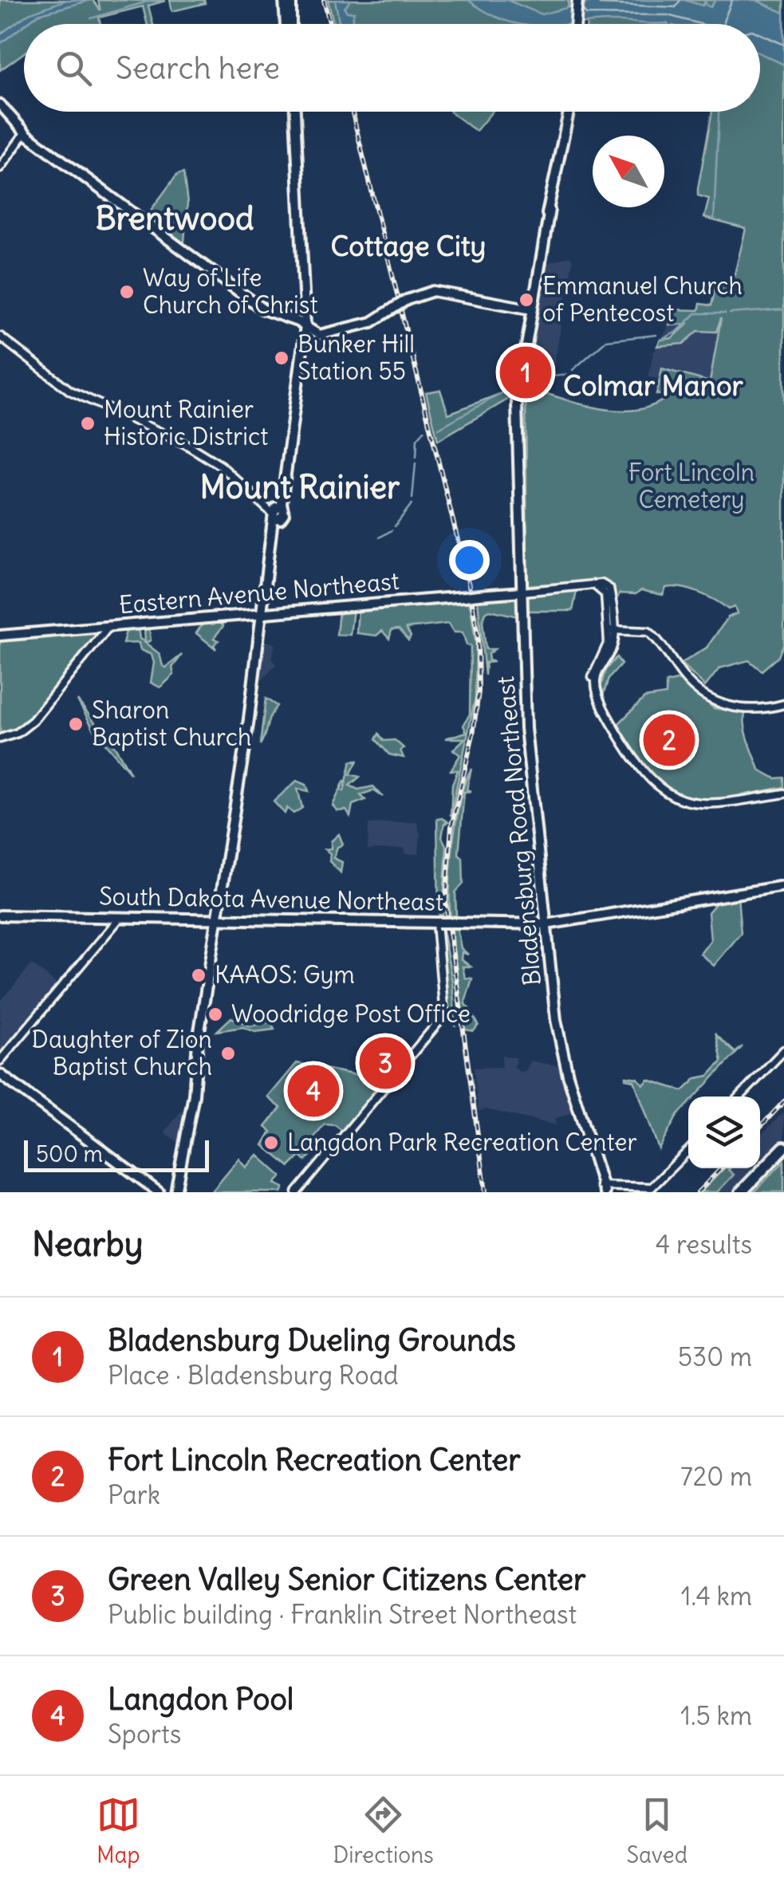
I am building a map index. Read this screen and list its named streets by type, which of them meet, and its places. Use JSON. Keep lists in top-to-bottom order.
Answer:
{
  "streets": {
    "main road": ["Eastern Avenue Northeast", "Bladensburg Road Northeast", "South Dakota Avenue Northeast"]
  },
  "crossings": [
    ["Eastern Avenue Northeast", "Bladensburg Road Northeast"],
    ["Bladensburg Road Northeast", "South Dakota Avenue Northeast"]
  ],
  "districts": [
    "Brentwood",
    "Cottage City",
    "Colmar Manor",
    "Mount Rainier"
  ],
  "parks": ["Fort Lincoln Cemetery"],
  "places": [
    "Way of Life Church of Christ",
    "Emmanuel Church of Pentecost",
    "Bunker Hill Station 55",
    "Mount Rainier Historic District",
    "Sharon Baptist Church",
    "KAAOS: Gym",
    "Woodridge Post Office",
    "Daughter of Zion Baptist Church",
    "Langdon Park Recreation Center"
  ],
  "scale_bar": "500 m",
  "north": "top left",
  "page": {
    "search": "Search here",
    "pins": [
      "1",
      "2",
      "3",
      "4"
    ],
    "scale": "500 m",
    "heading": ["Nearby", "4 results"],
    "list": [
      {
        "mark": "1",
        "name": "Bladensburg Dueling Grounds",
        "note": "Place · Bladensburg Road",
        "value": "530 m"
      },
      {
        "mark": "2",
        "name": "Fort Lincoln Recreation Center",
        "note": "Park",
        "value": "720 m"
      },
      {
        "mark": "3",
        "name": "Green Valley Senior Citizens Center",
        "note": "Public building · Franklin Street Northeast",
        "value": "1.4 km"
      },
      {
        "mark": "4",
        "name": "Langdon Pool",
        "note": "Sports",
        "value": "1.5 km"
      }
    ],
    "nav": ["Map", "Directions", "Saved"]
  }
}
